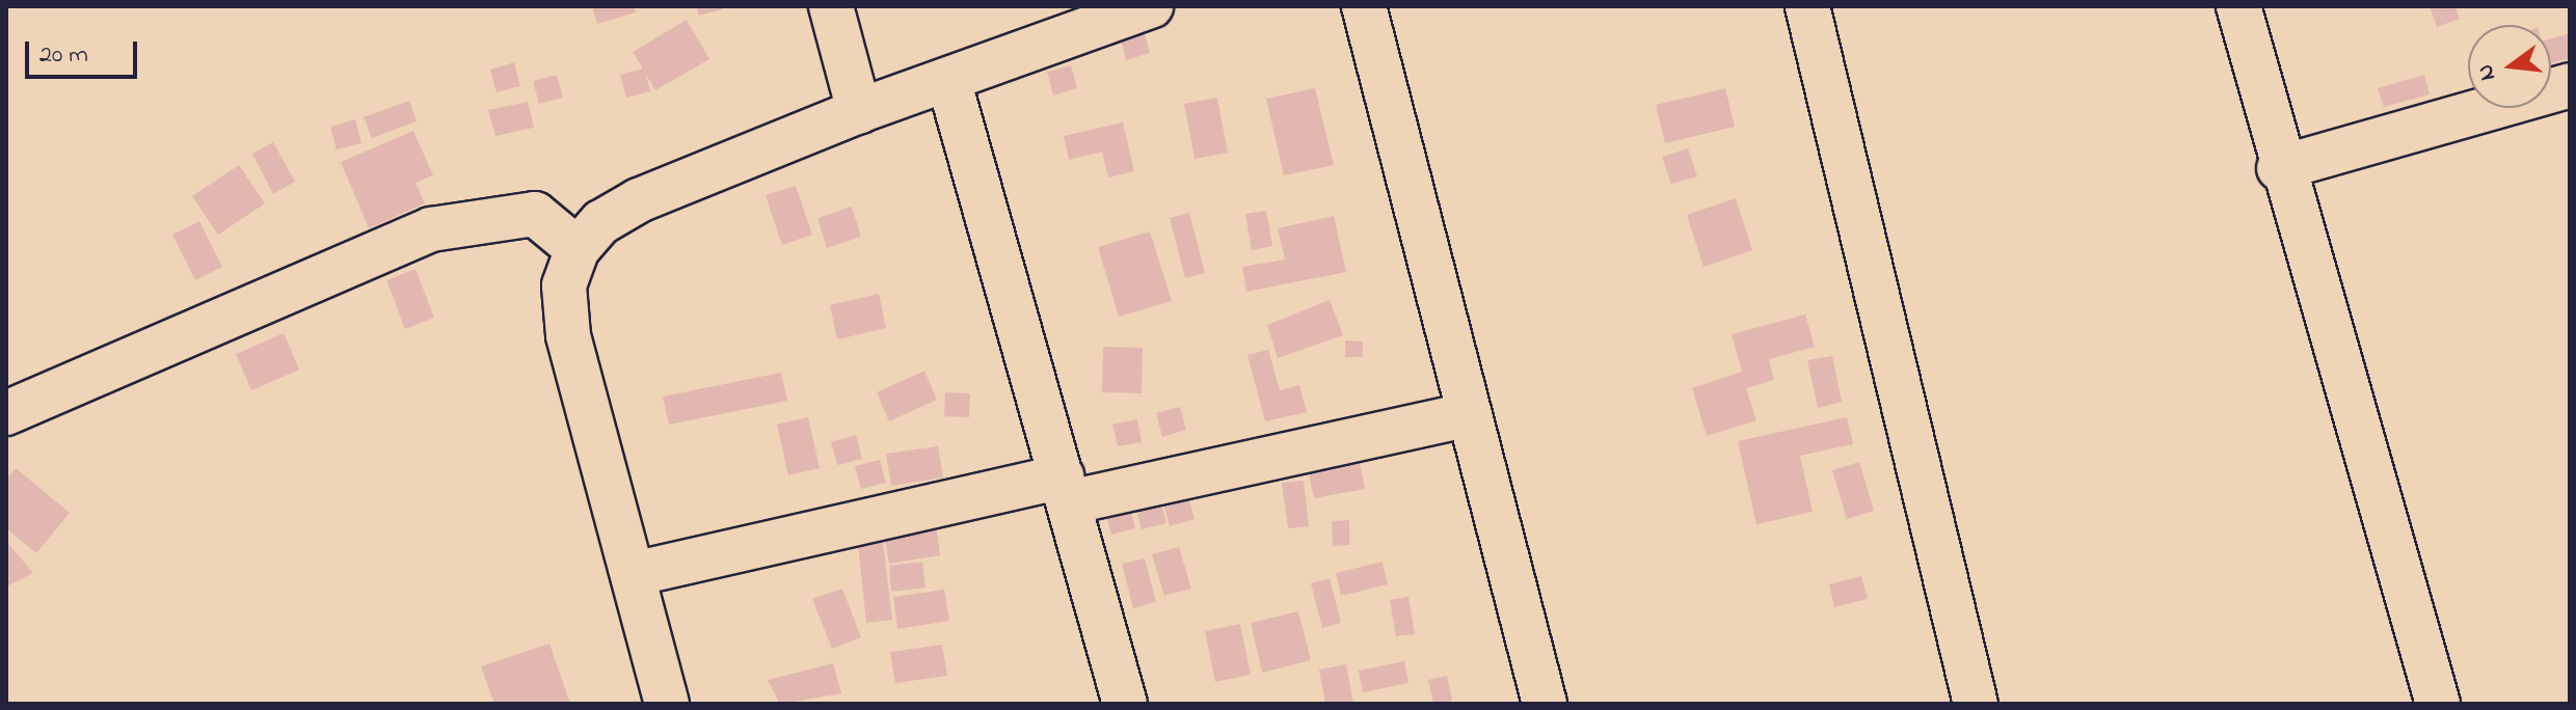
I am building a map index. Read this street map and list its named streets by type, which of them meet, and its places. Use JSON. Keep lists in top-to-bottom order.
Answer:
{
  "scale_bar": "20 m",
  "north": "left"
}
